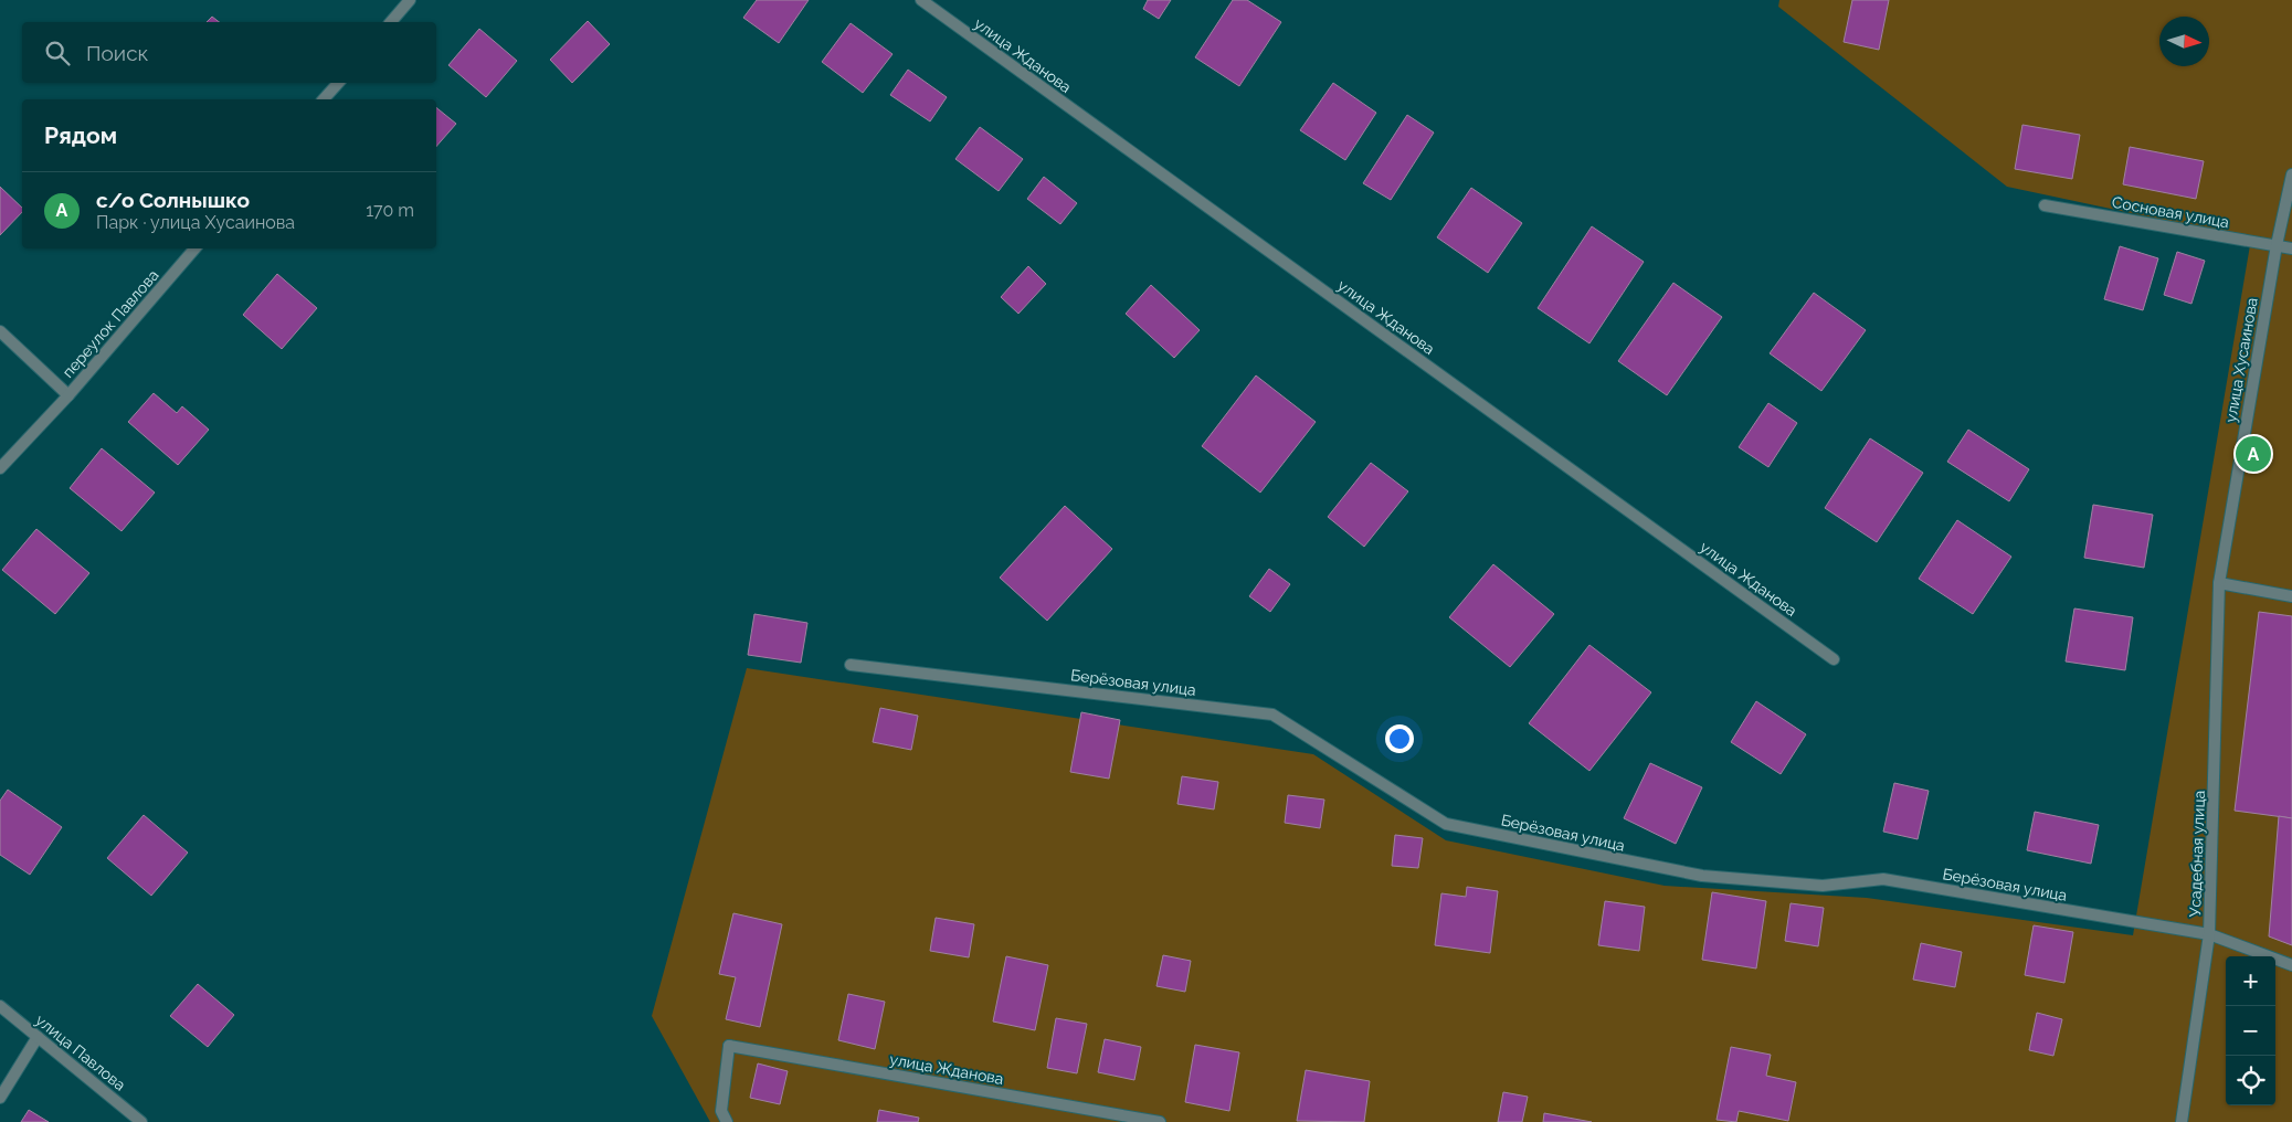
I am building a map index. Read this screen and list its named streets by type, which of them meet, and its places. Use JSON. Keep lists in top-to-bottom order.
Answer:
{
  "streets": {
    "street": [
      "улица Жданова",
      "Сосновая улица",
      "переулок Павлова",
      "улица Хусаинова",
      "Берёзовая улица",
      "Усадебная улица",
      "улица Павлова"
    ]
  },
  "crossings": [
    ["Сосновая улица", "улица Хусаинова"],
    ["улица Хусаинова", "Усадебная улица"],
    ["Берёзовая улица", "Усадебная улица"]
  ],
  "north": "right",
  "page": {
    "search": "Поиск",
    "heading": "Рядом",
    "list": [
      {
        "mark": "A",
        "name": "с/о Солнышко",
        "note": "Парк · улица Хусаинова",
        "value": "170 m"
      }
    ],
    "pins": "A",
    "map_buttons": ["+", "−"]
  }
}
